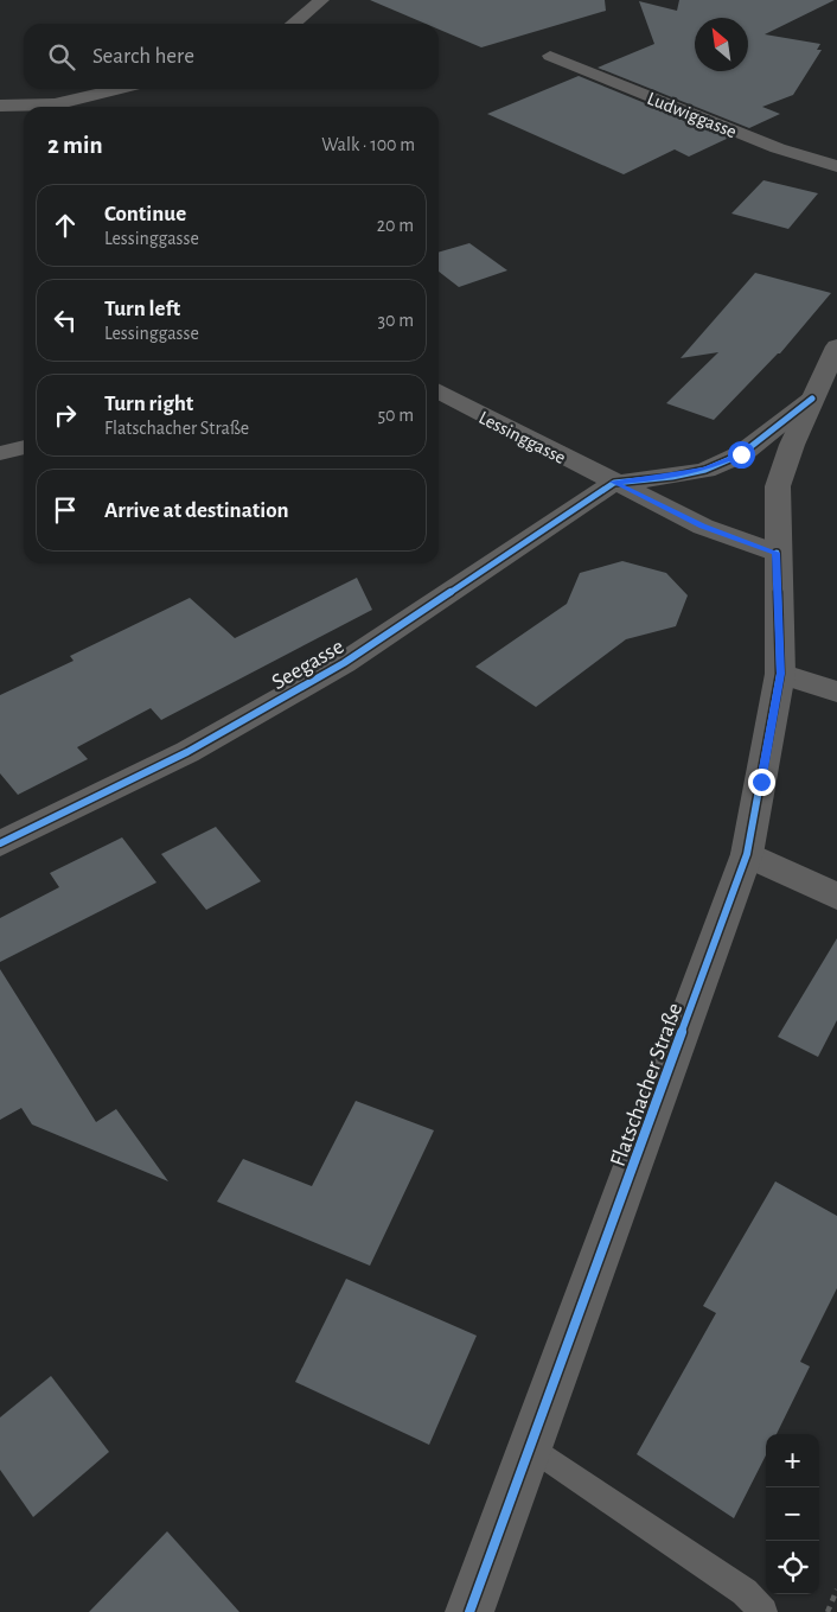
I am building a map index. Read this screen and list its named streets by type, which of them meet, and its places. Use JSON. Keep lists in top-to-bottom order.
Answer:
{
  "streets": {
    "street": [
      "Ludwiggasse",
      "Lessinggasse",
      "Seegasse",
      "Flatschacher Straße"
    ]
  },
  "crossings": [
    ["Lessinggasse", "Seegasse"],
    ["Lessinggasse", "Flatschacher Straße"]
  ],
  "north": "top left",
  "page": {
    "search": "Search here",
    "heading": ["2 min", "Walk · 100 m"],
    "list": [
      ["Continue", "Lessinggasse", "20 m"],
      ["Turn left", "Lessinggasse", "30 m"],
      ["Turn right", "Flatschacher Straße", "50 m"],
      "Arrive at destination"
    ],
    "map_buttons": ["+", "−"]
  }
}
